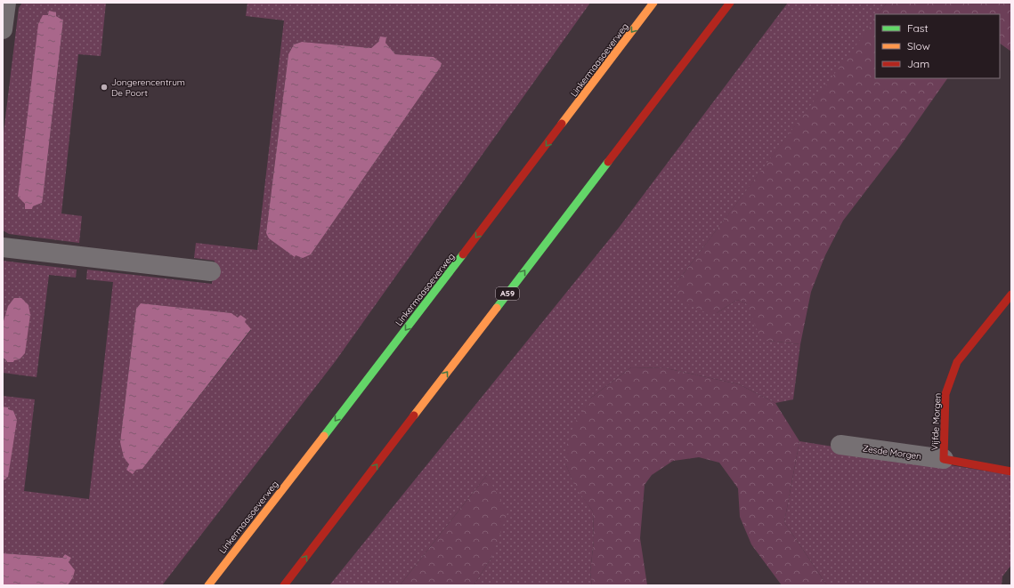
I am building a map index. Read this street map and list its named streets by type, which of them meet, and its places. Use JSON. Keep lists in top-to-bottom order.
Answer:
{
  "streets": {
    "main road": ["Linkermaasoeverweg", "A59", "Vijfde Morgen"],
    "street": ["Zesde Morgen"]
  },
  "crossings": [
    ["Vijfde Morgen", "Zesde Morgen"]
  ],
  "places": ["Jongerencentrum De Poort"],
  "legend": ["Fast", "Slow", "Jam"]
}
